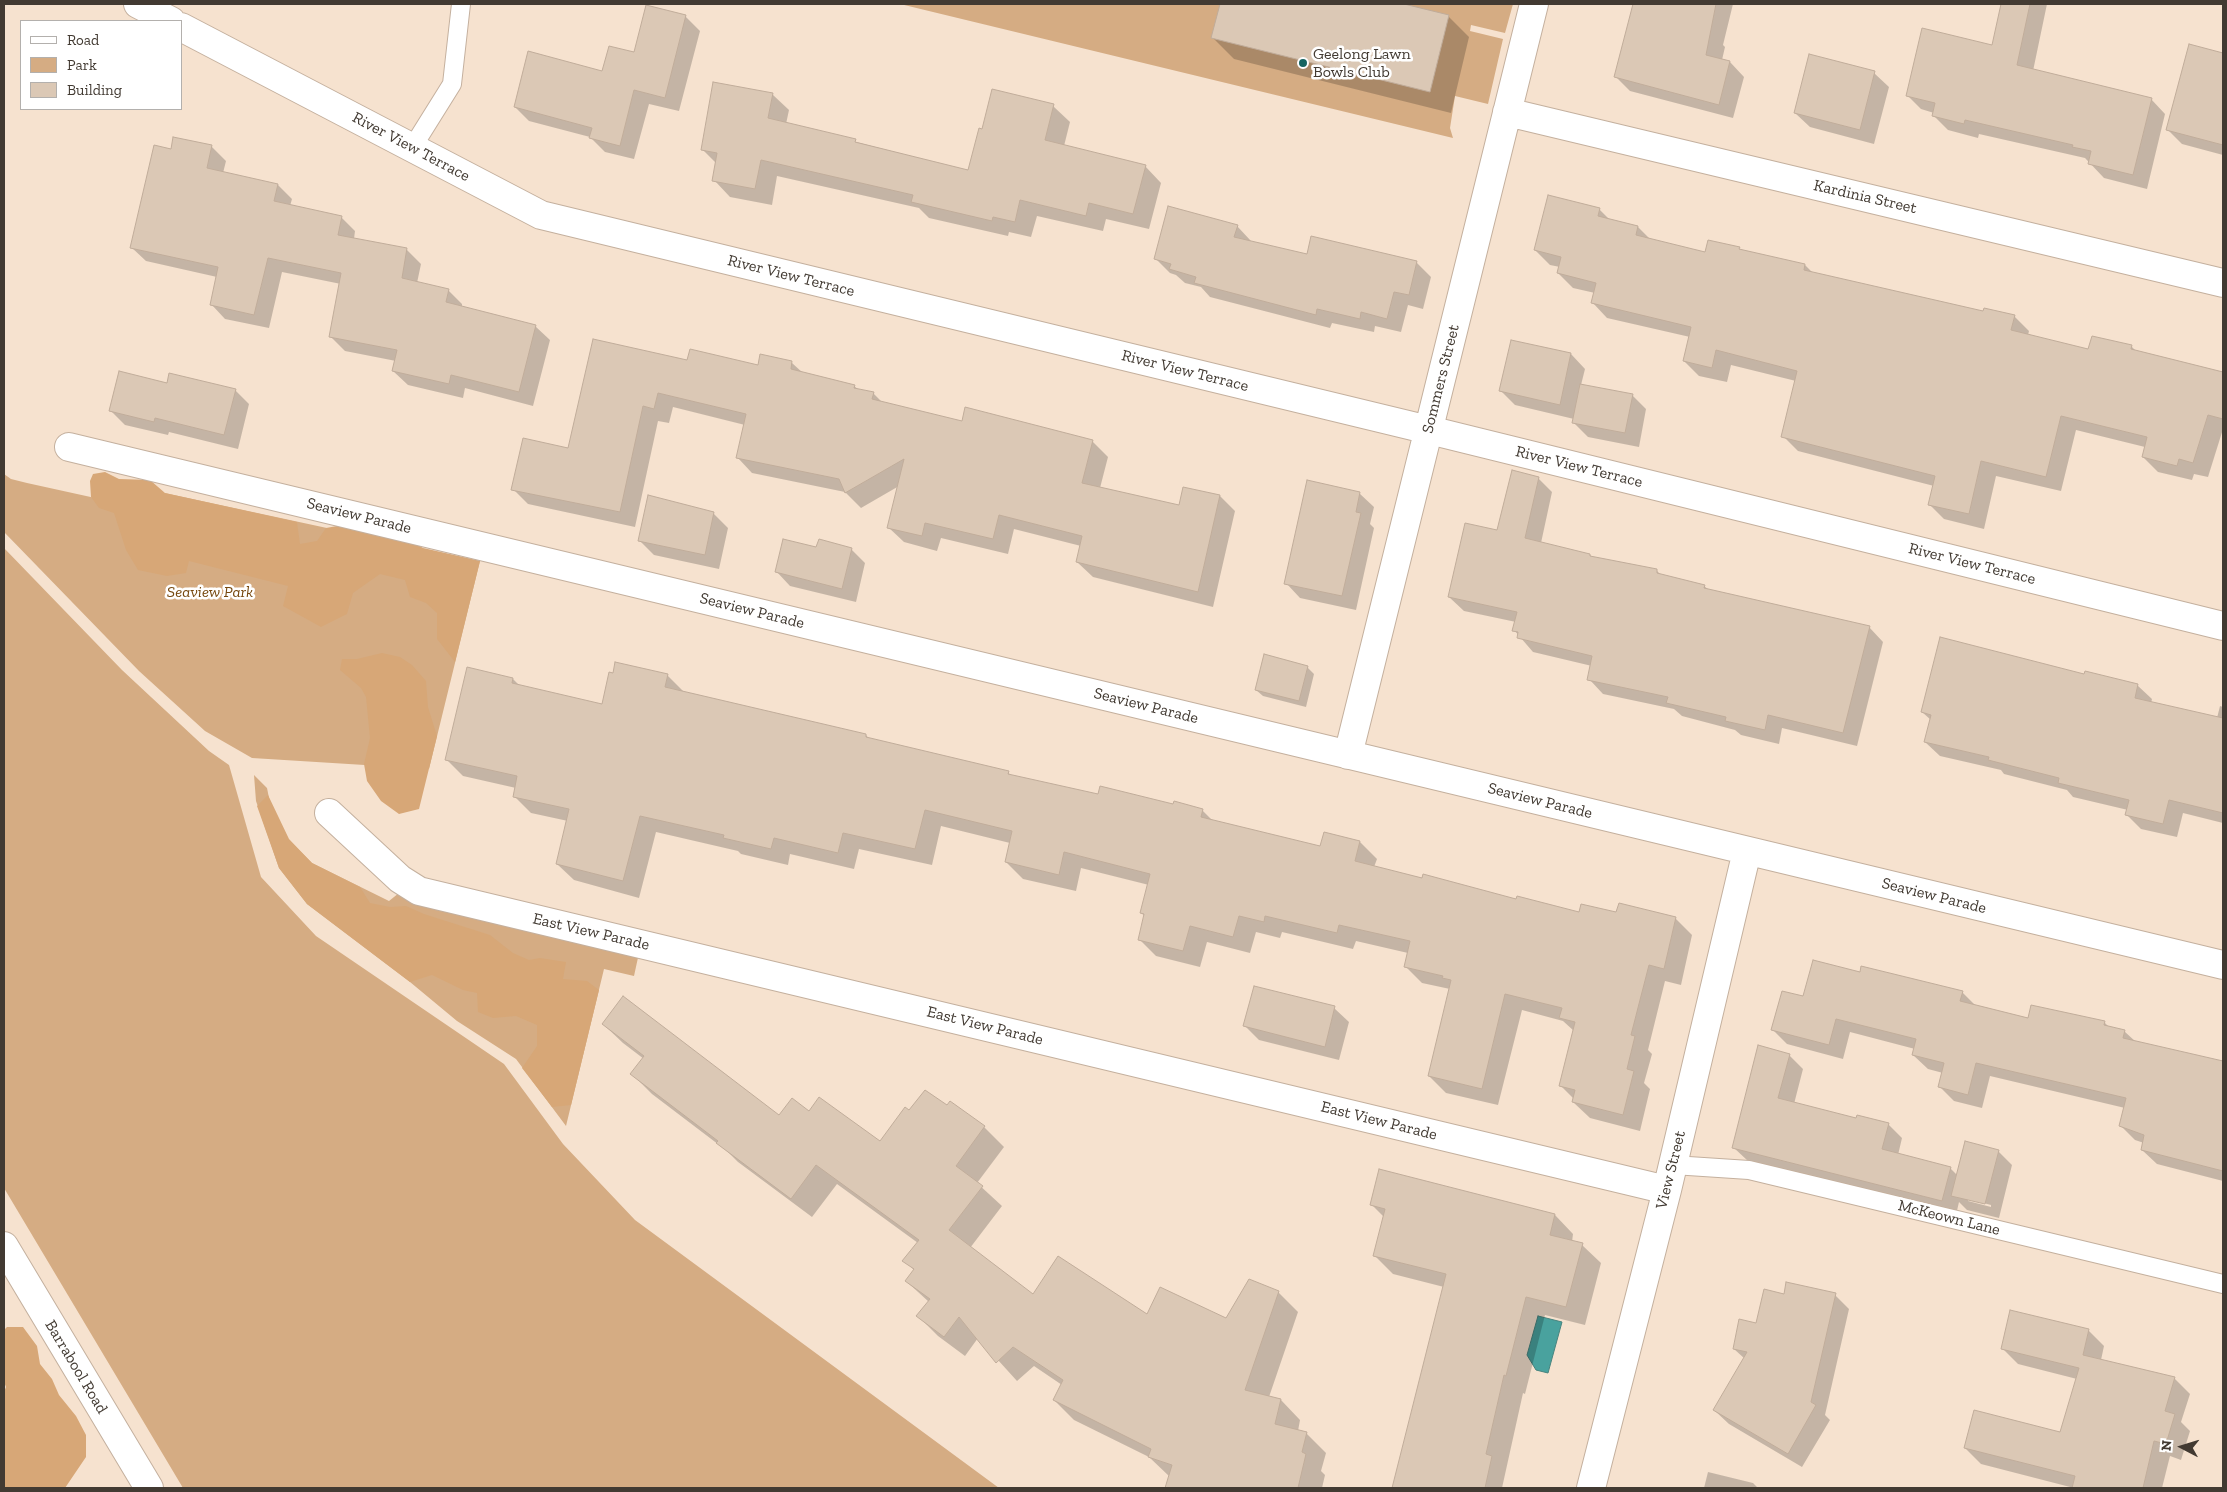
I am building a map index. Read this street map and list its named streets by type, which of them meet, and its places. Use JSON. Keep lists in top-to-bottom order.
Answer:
{
  "streets": {
    "street": [
      "River View Terrace",
      "Kardinia Street",
      "Sommers Street",
      "Seaview Parade",
      "East View Parade",
      "View Street",
      "Barrabool Road"
    ],
    "lane": ["McKeown Lane"]
  },
  "crossings": [
    ["River View Terrace", "Sommers Street"],
    ["Kardinia Street", "Sommers Street"],
    ["Sommers Street", "Seaview Parade"],
    ["Seaview Parade", "View Street"],
    ["East View Parade", "View Street"],
    ["East View Parade", "McKeown Lane"],
    ["View Street", "McKeown Lane"]
  ],
  "parks": ["Seaview Park"],
  "places": ["Geelong Lawn Bowls Club"],
  "legend": ["Road", "Park", "Building"],
  "north": "left"
}
